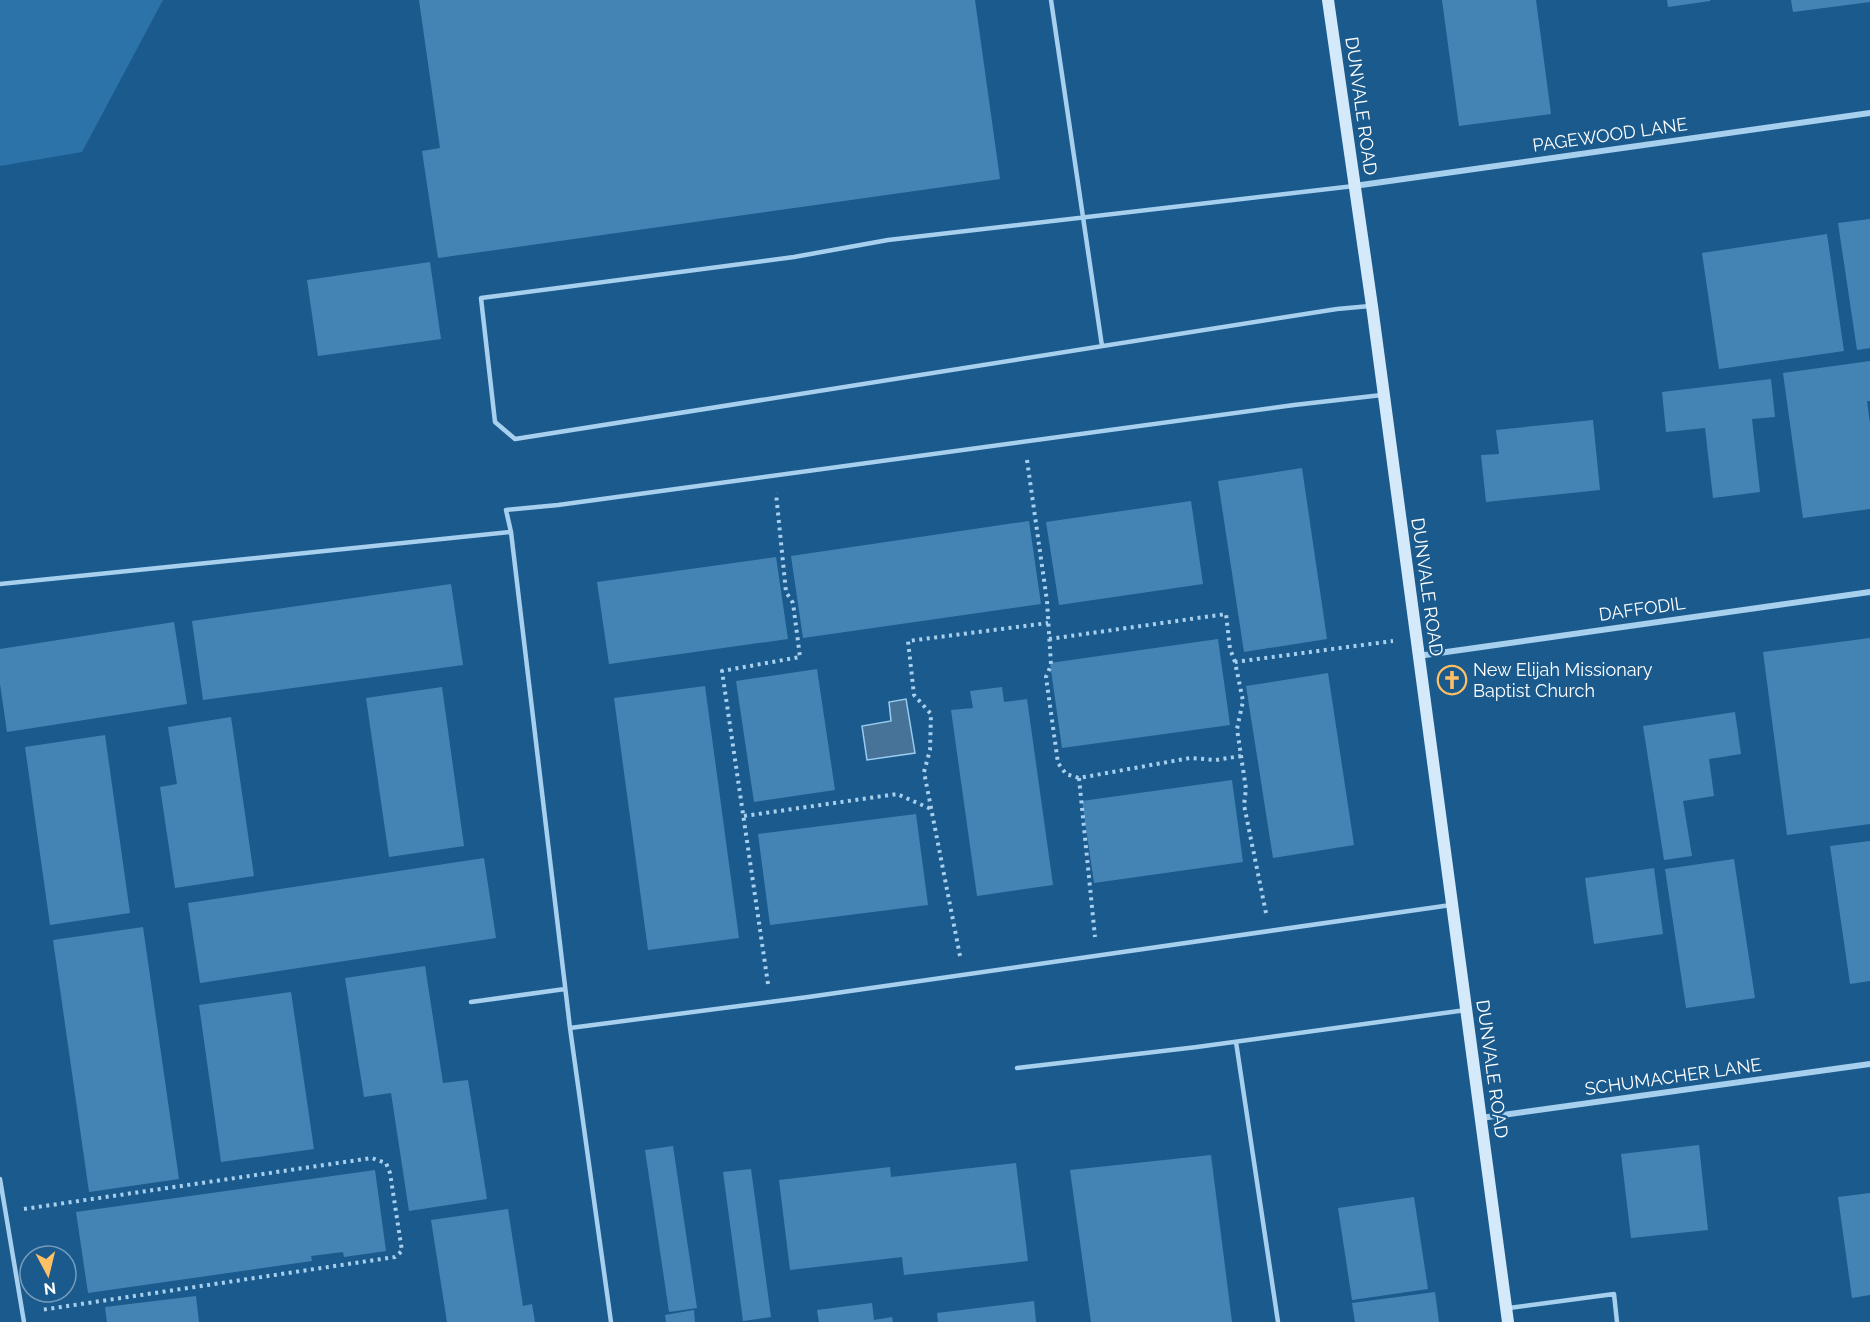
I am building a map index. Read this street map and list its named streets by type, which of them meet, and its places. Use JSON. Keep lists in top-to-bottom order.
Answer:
{
  "streets": {
    "street": [
      "DUNVALE ROAD",
      "PAGEWOOD LANE",
      "DAFFODIL",
      "SCHUMACHER LANE"
    ]
  },
  "crossings": [
    ["DUNVALE ROAD", "PAGEWOOD LANE"],
    ["DUNVALE ROAD", "DAFFODIL"],
    ["DUNVALE ROAD", "SCHUMACHER LANE"]
  ],
  "places": {
    "church": ["New Elijah Missionary Baptist Church"]
  },
  "north": "bottom"
}
